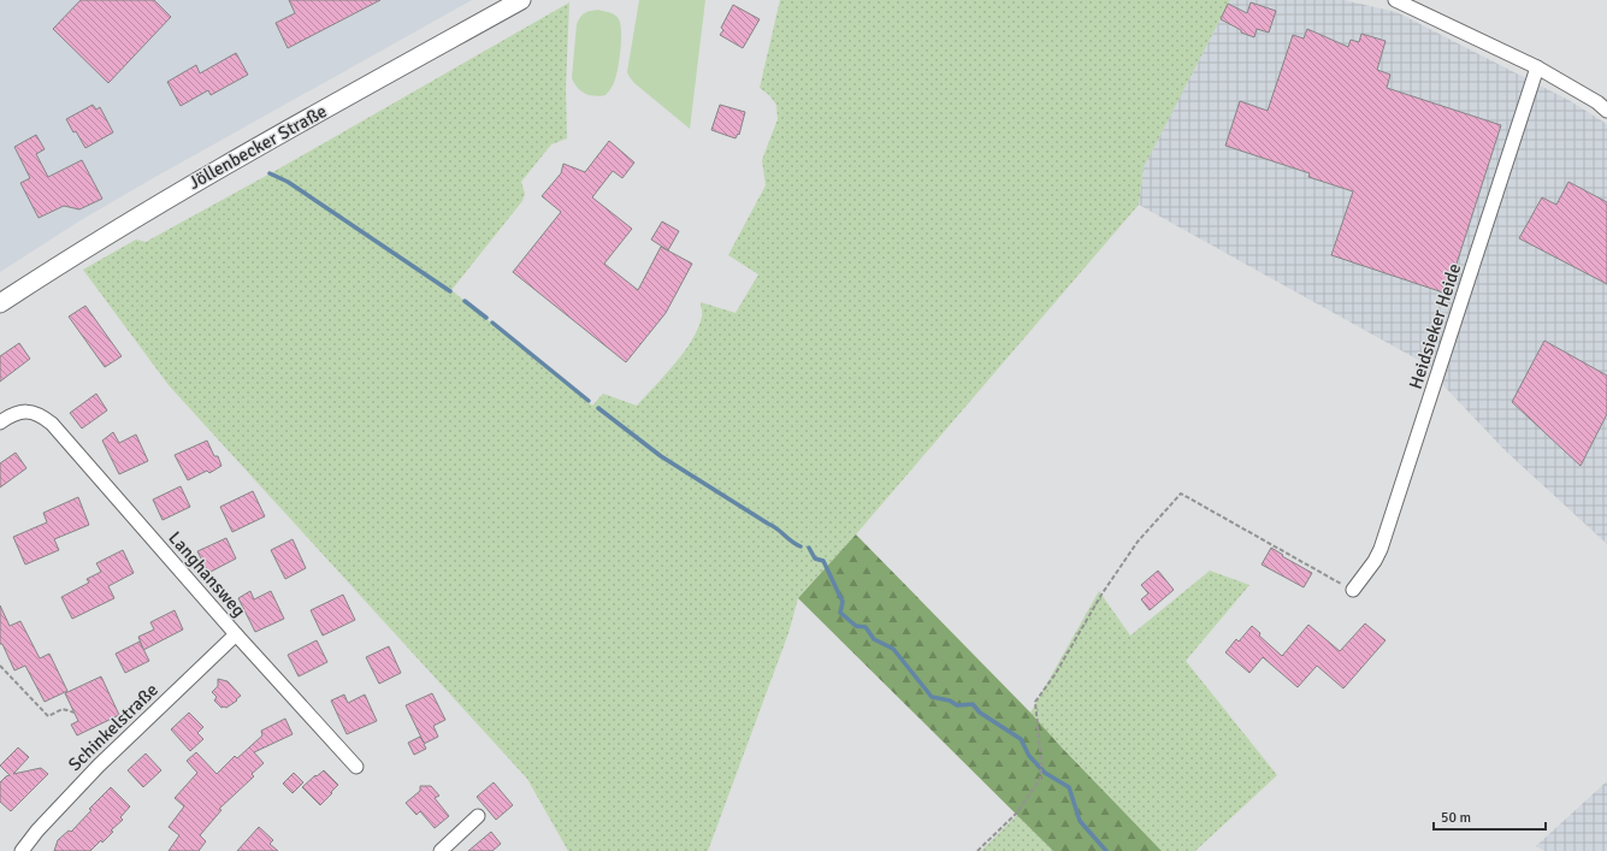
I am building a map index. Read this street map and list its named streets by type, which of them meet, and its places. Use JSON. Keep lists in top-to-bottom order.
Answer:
{
  "streets": {
    "main road": ["Jöllenbecker Straße"],
    "street": ["Heidsieker Heide", "Langhansweg", "Schinkelstraße"]
  },
  "crossings": [
    ["Langhansweg", "Schinkelstraße"]
  ],
  "scale_bar": "50 m"
}
